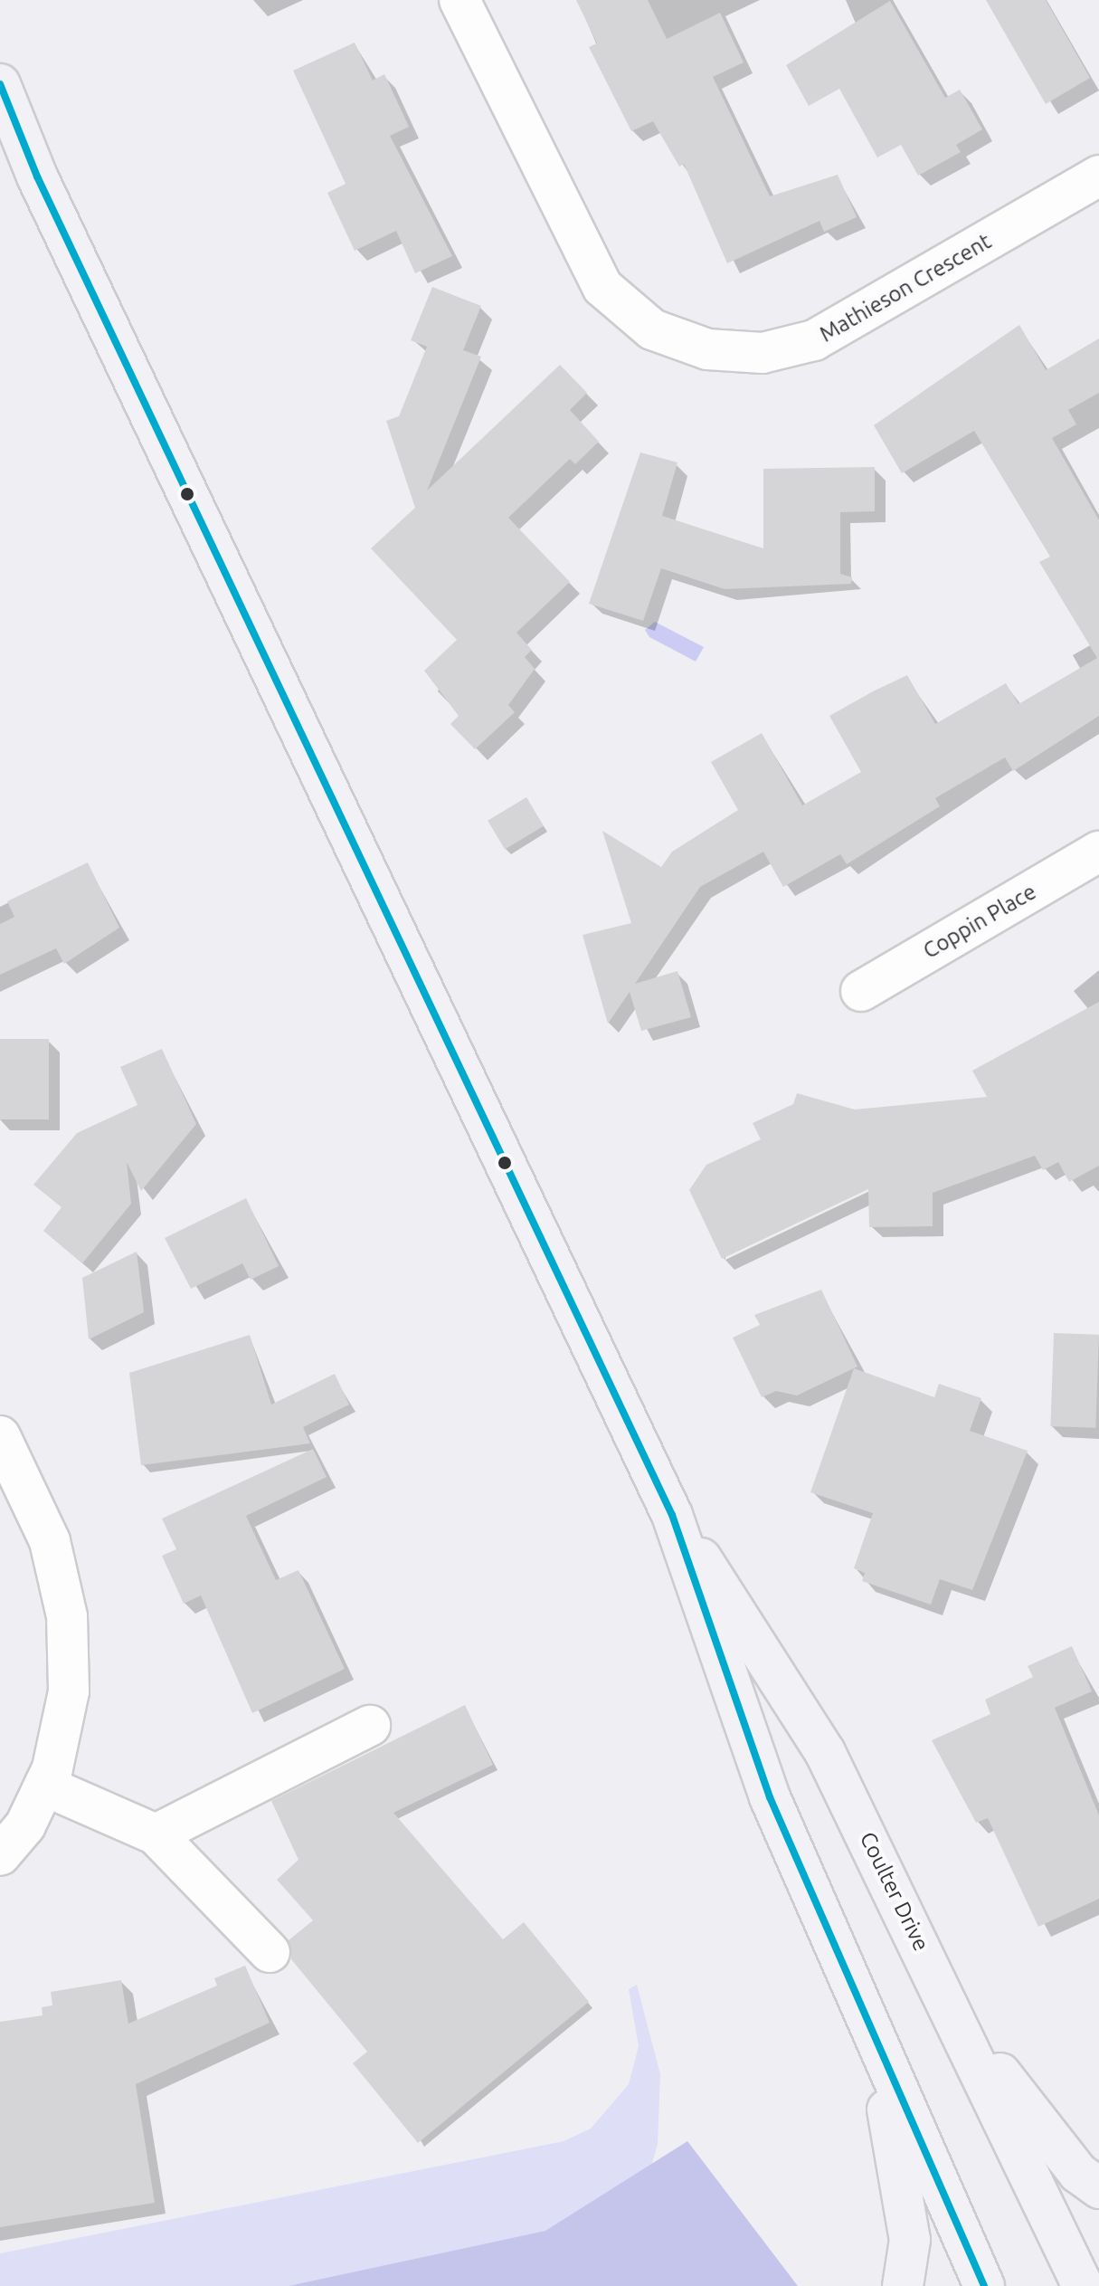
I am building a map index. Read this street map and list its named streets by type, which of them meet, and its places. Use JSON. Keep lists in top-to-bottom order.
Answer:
{
  "streets": {
    "main road": ["Coulter Drive"],
    "street": ["Mathieson Crescent", "Coppin Place"]
  }
}
